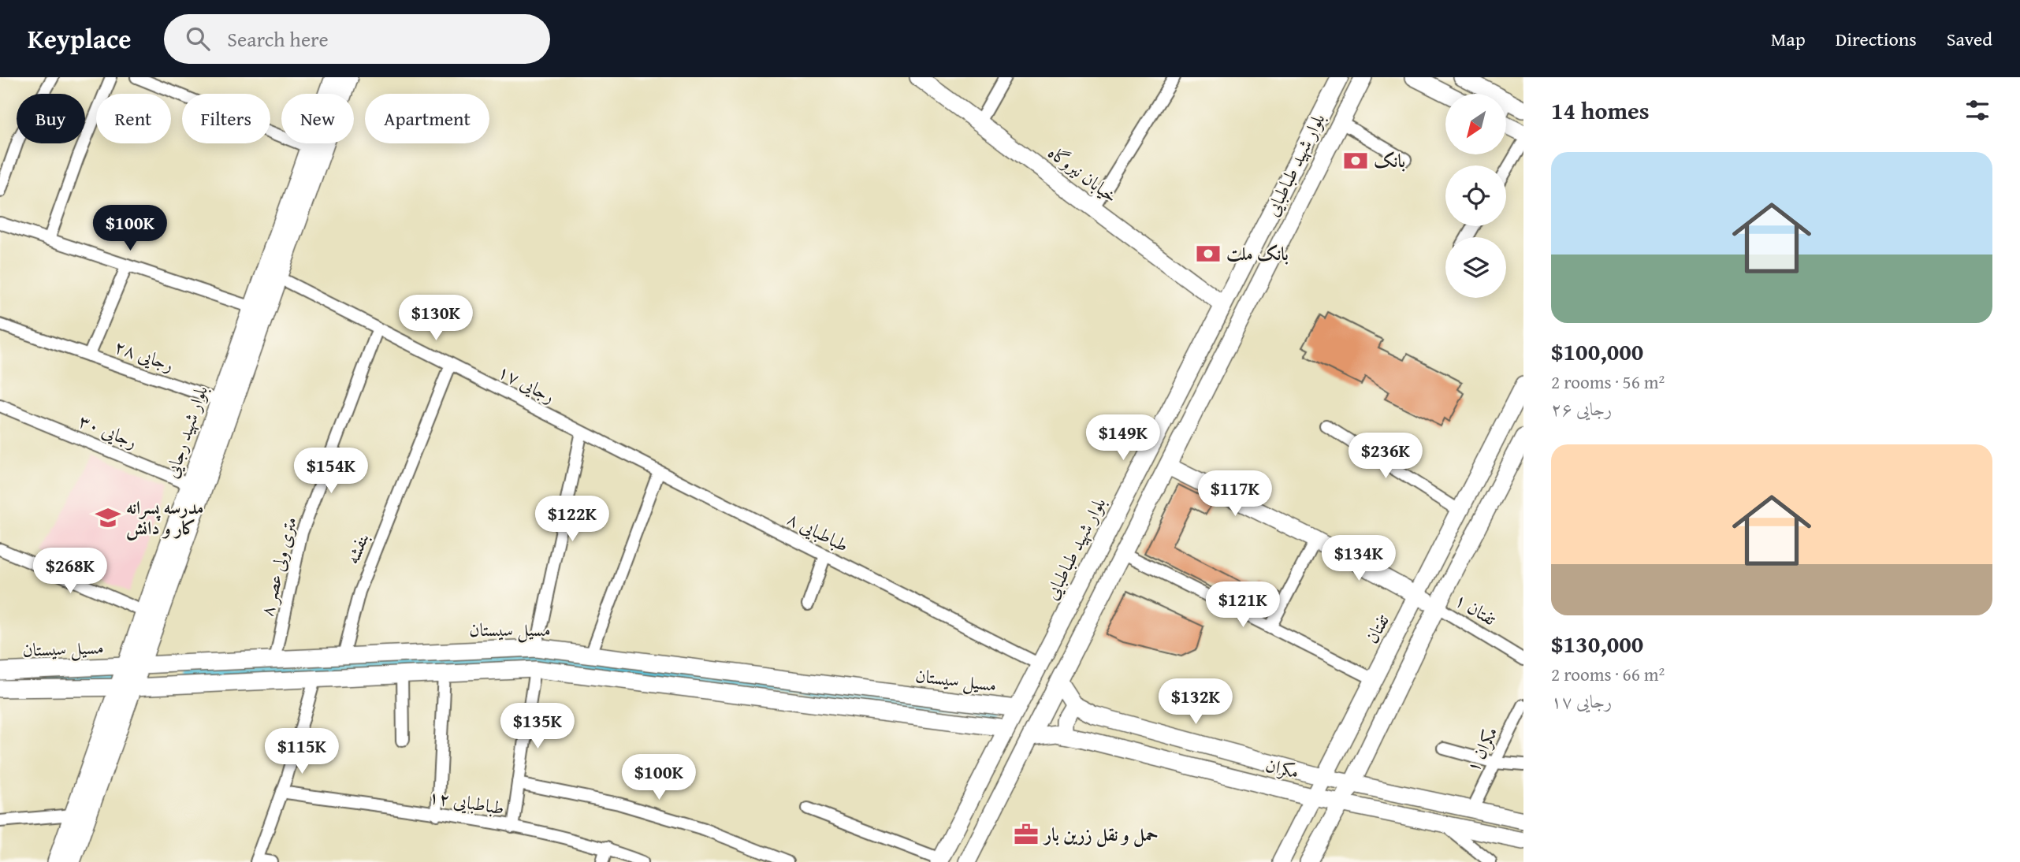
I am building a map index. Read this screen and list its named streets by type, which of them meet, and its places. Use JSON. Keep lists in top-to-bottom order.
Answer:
{
  "streets": {
    "street": [
      "بلوار شهید طباطبایی",
      "خیابان نیروگاه",
      "رجایی ۲۸",
      "رجایی ۱۷",
      "رجایی ۳۰",
      "بلوار شهید رجایی",
      "طباطبایی ۸",
      "بنفشه",
      "۸ متری ولی عصر",
      "تفتان ۱",
      "تفتان",
      "مسیل سیستان",
      "مکران ۱",
      "مکران",
      "طباطبایی ۱۲"
    ]
  },
  "crossings": [
    ["بلوار شهید طباطبایی", "خیابان نیروگاه"],
    ["بلوار شهید طباطبایی", "طباطبایی ۸"],
    ["بلوار شهید طباطبایی", "مسیل سیستان"],
    ["بلوار شهید طباطبایی", "مکران"],
    ["رجایی ۲۸", "بلوار شهید رجایی"],
    ["رجایی ۱۷", "بلوار شهید رجایی"],
    ["رجایی ۱۷", "طباطبایی ۸"],
    ["رجایی ۱۷", "بنفشه"],
    ["رجایی ۱۷", "۸ متری ولی عصر"],
    ["رجایی ۳۰", "بلوار شهید رجایی"],
    ["بلوار شهید رجایی", "مسیل سیستان"],
    ["بنفشه", "مسیل سیستان"],
    ["۸ متری ولی عصر", "مسیل سیستان"],
    ["تفتان", "مکران"],
    ["مکران ۱", "مکران"]
  ],
  "places": {
    "bank": ["بانک", "بانک ملت"],
    "school or university": ["مدرسه پسرانه کار و دانش"],
    "office": ["حمل و نقل زرین بار"]
  },
  "north": "bottom left",
  "page": {
    "header": "Keyplace",
    "search": "Search here",
    "nav": ["Map", "Directions", "Saved"],
    "heading": "14 homes",
    "chip": [
      "Buy",
      "Rent",
      "Filters",
      "New",
      "Apartment"
    ],
    "list": [
      {
        "name": "$100,000",
        "note": "2 rooms · 56 m² · رجایی ۲۶"
      },
      {
        "name": "$130,000",
        "note": "2 rooms · 66 m² · رجایی ۱۷"
      }
    ],
    "price": [
      "$100K",
      "$130K",
      "$149K",
      "$236K",
      "$154K",
      "$117K",
      "$122K",
      "$134K",
      "$268K",
      "$121K",
      "$132K",
      "$135K",
      "$115K",
      "$100K"
    ]
  }
}
